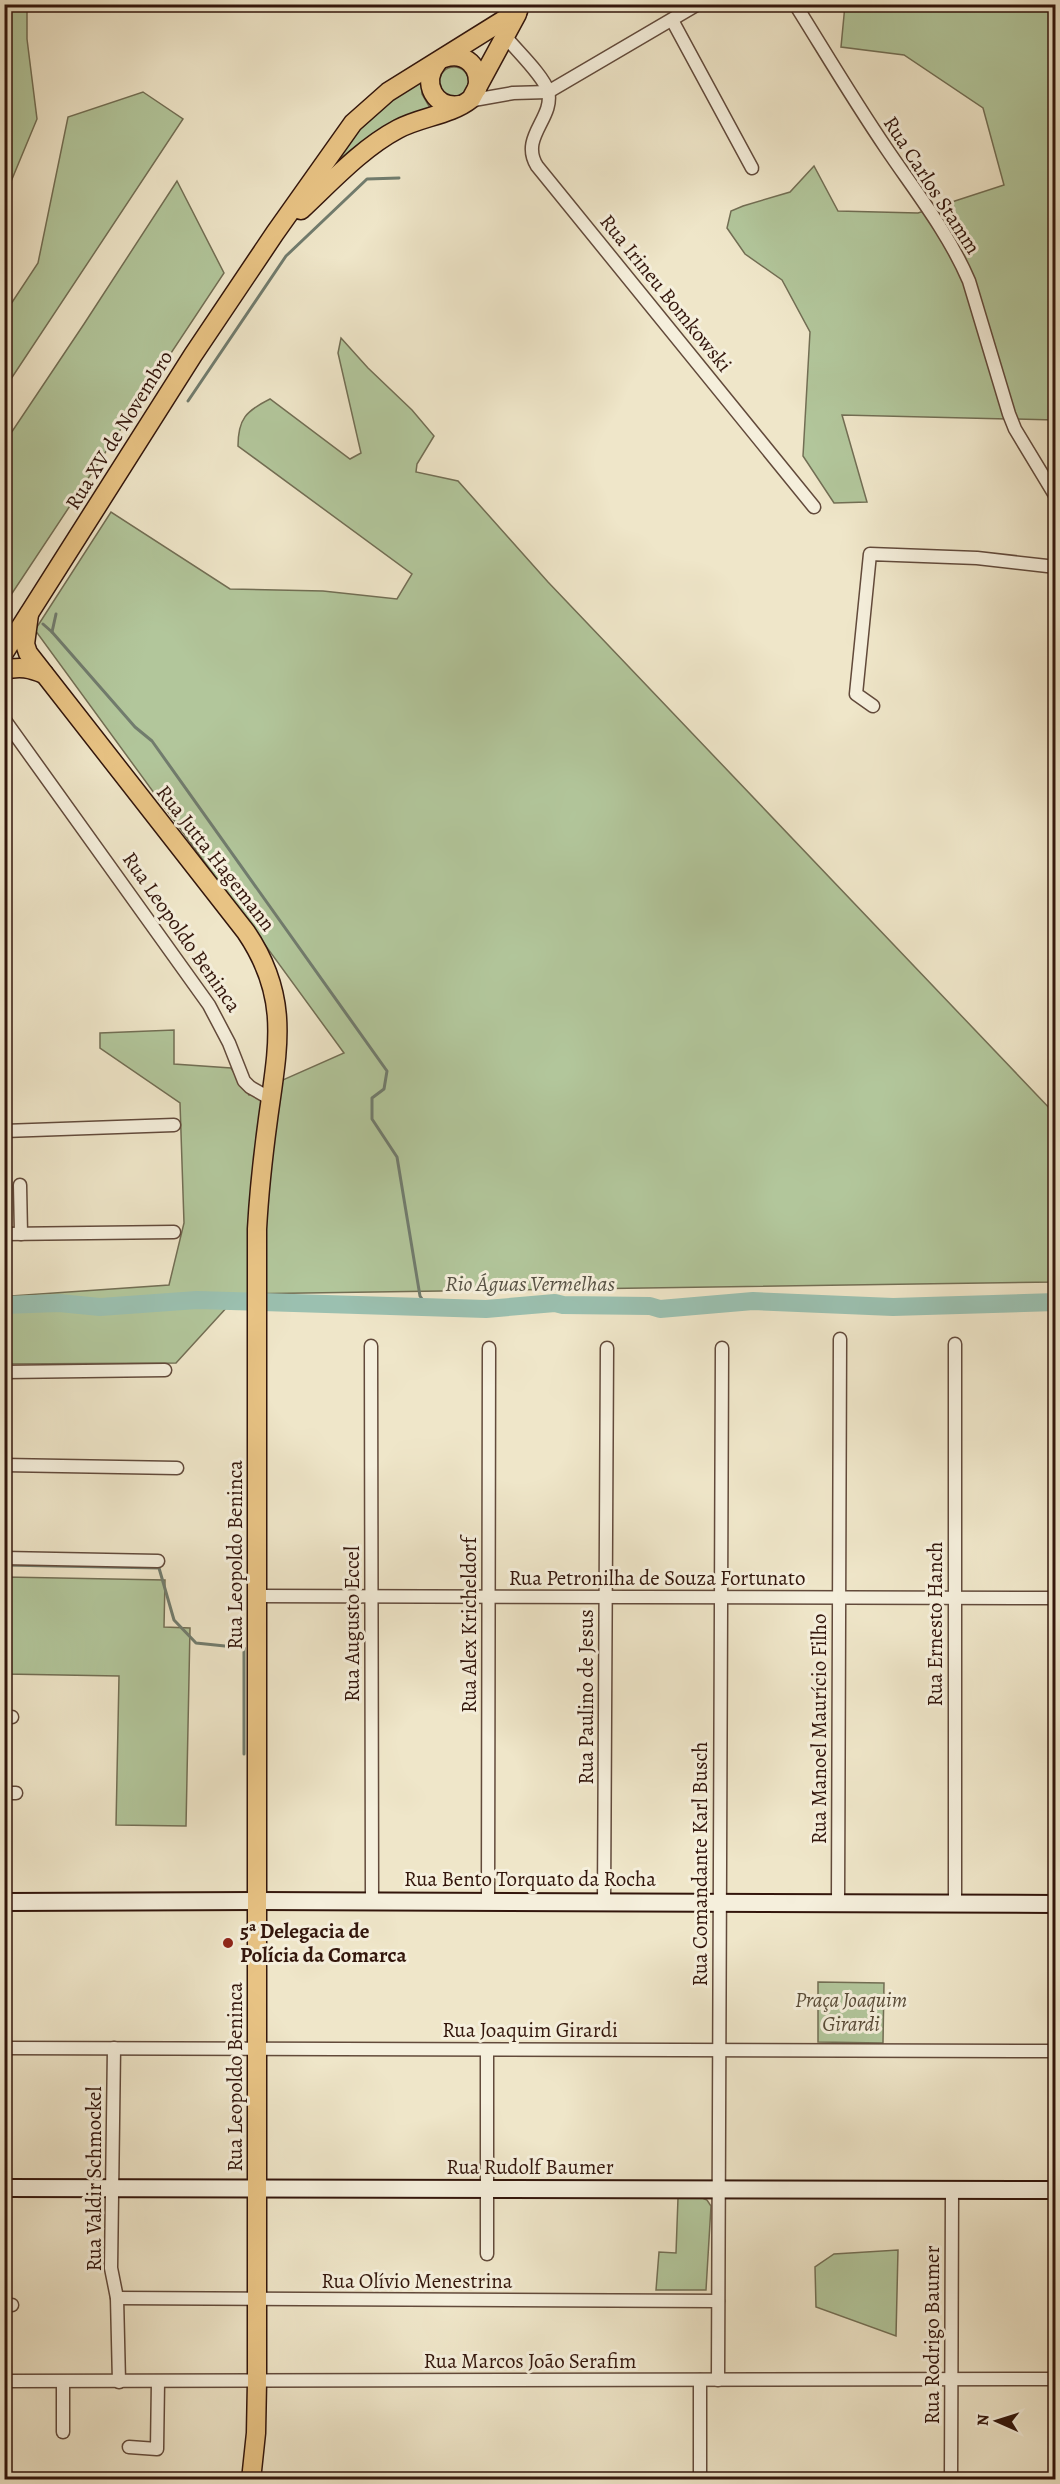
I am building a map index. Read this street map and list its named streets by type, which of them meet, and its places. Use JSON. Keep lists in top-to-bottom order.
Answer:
{
  "streets": {
    "main road": ["Rua XV de Novembro", "Rua Jutta Hagemann", "Rua Leopoldo Beninca"],
    "street": [
      "Rua Carlos Stamm",
      "Rua Irineu Bomkowski",
      "Rua Petronilha de Souza Fortunato",
      "Rua Augusto Eccel",
      "Rua Ernesto Hanch",
      "Rua Alex Kricheldorf",
      "Rua Paulino de Jesus",
      "Rua Manoel Maurício Filho",
      "Rua Comandante Karl Busch",
      "Rua Bento Torquato da Rocha",
      "Rua Joaquim Girardi",
      "Rua Rudolf Baumer",
      "Rua Valdir Schmockel",
      "Rua Olívio Menestrina",
      "Rua Rodrigo Baumer",
      "Rua Marcos João Serafim"
    ]
  },
  "crossings": [
    ["Rua XV de Novembro", "Rua Jutta Hagemann"],
    ["Rua Jutta Hagemann", "Rua Leopoldo Beninca"],
    ["Rua Leopoldo Beninca", "Rua Petronilha de Souza Fortunato"],
    ["Rua Leopoldo Beninca", "Rua Bento Torquato da Rocha"],
    ["Rua Leopoldo Beninca", "Rua Joaquim Girardi"],
    ["Rua Leopoldo Beninca", "Rua Rudolf Baumer"],
    ["Rua Leopoldo Beninca", "Rua Olívio Menestrina"],
    ["Rua Leopoldo Beninca", "Rua Marcos João Serafim"],
    ["Rua Petronilha de Souza Fortunato", "Rua Augusto Eccel"],
    ["Rua Petronilha de Souza Fortunato", "Rua Ernesto Hanch"],
    ["Rua Petronilha de Souza Fortunato", "Rua Alex Kricheldorf"],
    ["Rua Petronilha de Souza Fortunato", "Rua Paulino de Jesus"],
    ["Rua Petronilha de Souza Fortunato", "Rua Manoel Maurício Filho"],
    ["Rua Petronilha de Souza Fortunato", "Rua Comandante Karl Busch"],
    ["Rua Augusto Eccel", "Rua Bento Torquato da Rocha"],
    ["Rua Ernesto Hanch", "Rua Bento Torquato da Rocha"],
    ["Rua Alex Kricheldorf", "Rua Bento Torquato da Rocha"],
    ["Rua Paulino de Jesus", "Rua Bento Torquato da Rocha"],
    ["Rua Manoel Maurício Filho", "Rua Bento Torquato da Rocha"],
    ["Rua Comandante Karl Busch", "Rua Bento Torquato da Rocha"],
    ["Rua Comandante Karl Busch", "Rua Joaquim Girardi"],
    ["Rua Comandante Karl Busch", "Rua Rudolf Baumer"],
    ["Rua Comandante Karl Busch", "Rua Olívio Menestrina"],
    ["Rua Comandante Karl Busch", "Rua Marcos João Serafim"],
    ["Rua Joaquim Girardi", "Rua Valdir Schmockel"],
    ["Rua Rudolf Baumer", "Rua Valdir Schmockel"],
    ["Rua Rudolf Baumer", "Rua Rodrigo Baumer"],
    ["Rua Valdir Schmockel", "Rua Olívio Menestrina"],
    ["Rua Valdir Schmockel", "Rua Marcos João Serafim"],
    ["Rua Rodrigo Baumer", "Rua Marcos João Serafim"]
  ],
  "water": ["Rio Águas Vermelhas"],
  "parks": ["Praça Joaquim Girardi"],
  "places": ["5ª Delegacia de Polícia da Comarca"],
  "north": "left"
}
